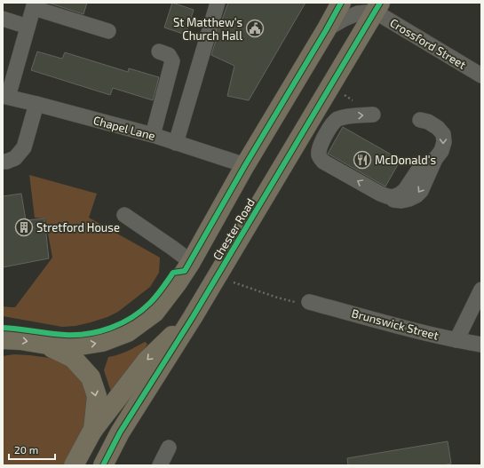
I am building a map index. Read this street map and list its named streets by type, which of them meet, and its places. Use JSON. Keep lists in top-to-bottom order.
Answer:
{
  "streets": {
    "highway": ["Chester Road"],
    "street": ["Crossford Street", "Chapel Lane", "Brunswick Street"]
  },
  "crossings": [
    ["Crossford Street", "Chester Road"],
    ["Chapel Lane", "Chester Road"]
  ],
  "places": {
    "public building": ["St Matthew's Church Hall"],
    "restaurant": ["McDonald's"],
    "building": ["Stretford House"]
  },
  "scale_bar": "20 m"
}
